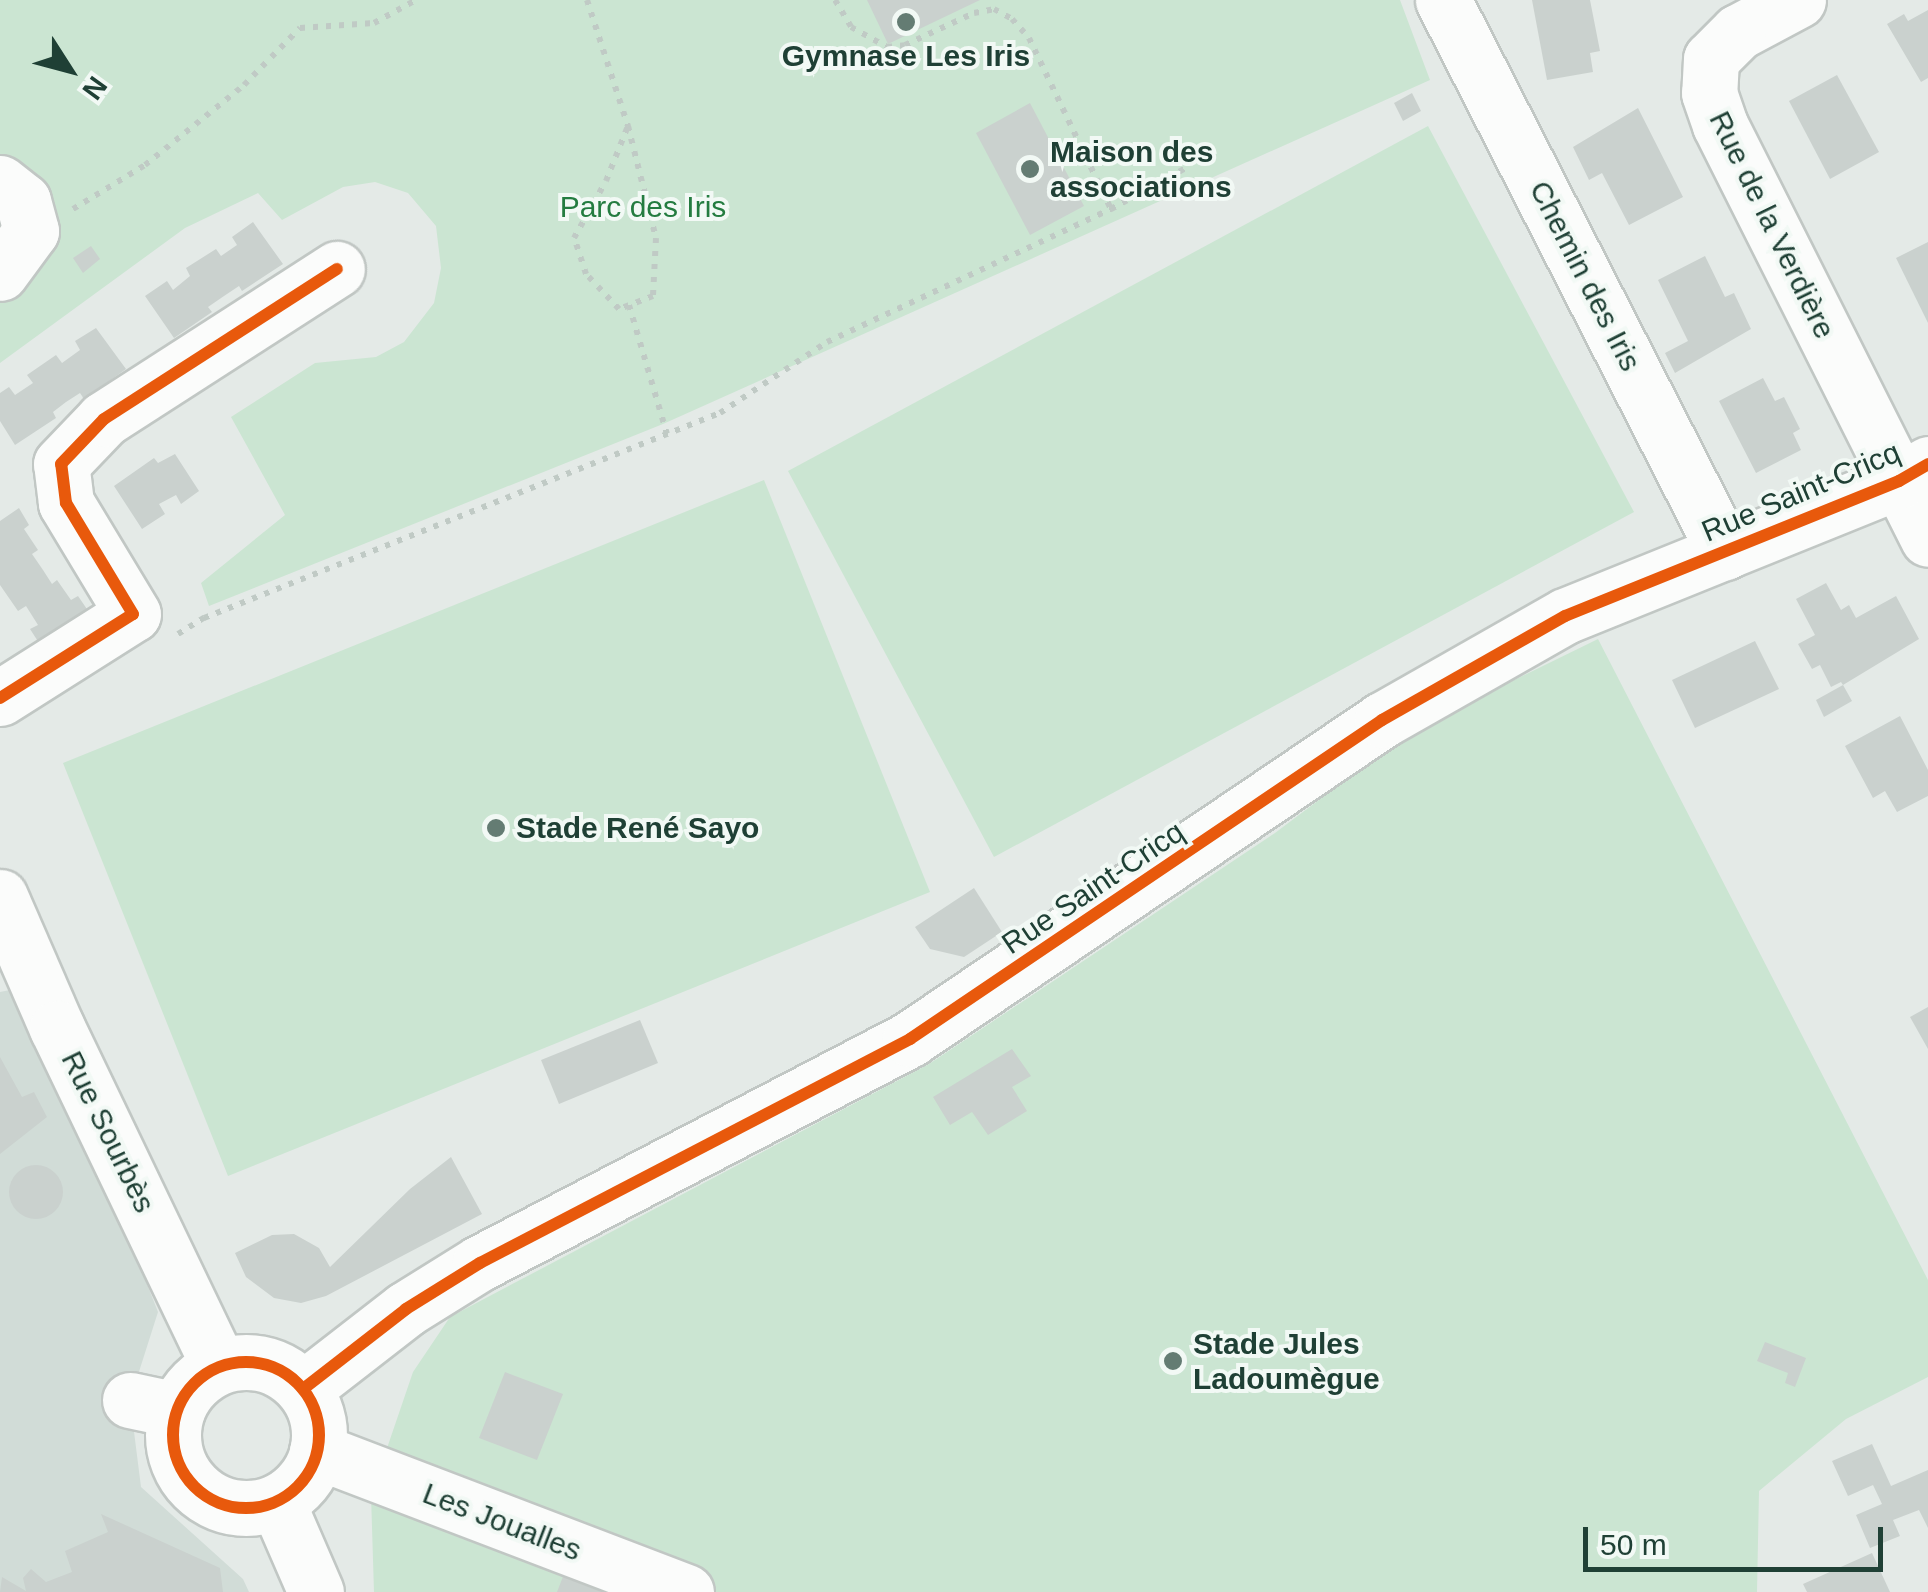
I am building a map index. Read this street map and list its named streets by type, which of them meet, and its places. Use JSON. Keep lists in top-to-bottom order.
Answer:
{
  "streets": {
    "street": [
      "Rue de la Verdière",
      "Chemin des Iris",
      "Rue Saint-Cricq",
      "Rue Sourbès",
      "Les Joualles"
    ]
  },
  "crossings": [
    ["Rue de la Verdière", "Rue Saint-Cricq"],
    ["Chemin des Iris", "Rue Saint-Cricq"],
    ["Rue Saint-Cricq", "Rue Sourbès"],
    ["Rue Saint-Cricq", "Les Joualles"],
    ["Rue Sourbès", "Les Joualles"]
  ],
  "parks": ["Parc des Iris"],
  "places": [
    "Gymnase Les Iris",
    "Maison des associations",
    "Stade René Sayo",
    "Stade Jules Ladoumègue"
  ],
  "scale_bar": "50 m",
  "north": "bottom right"
}
